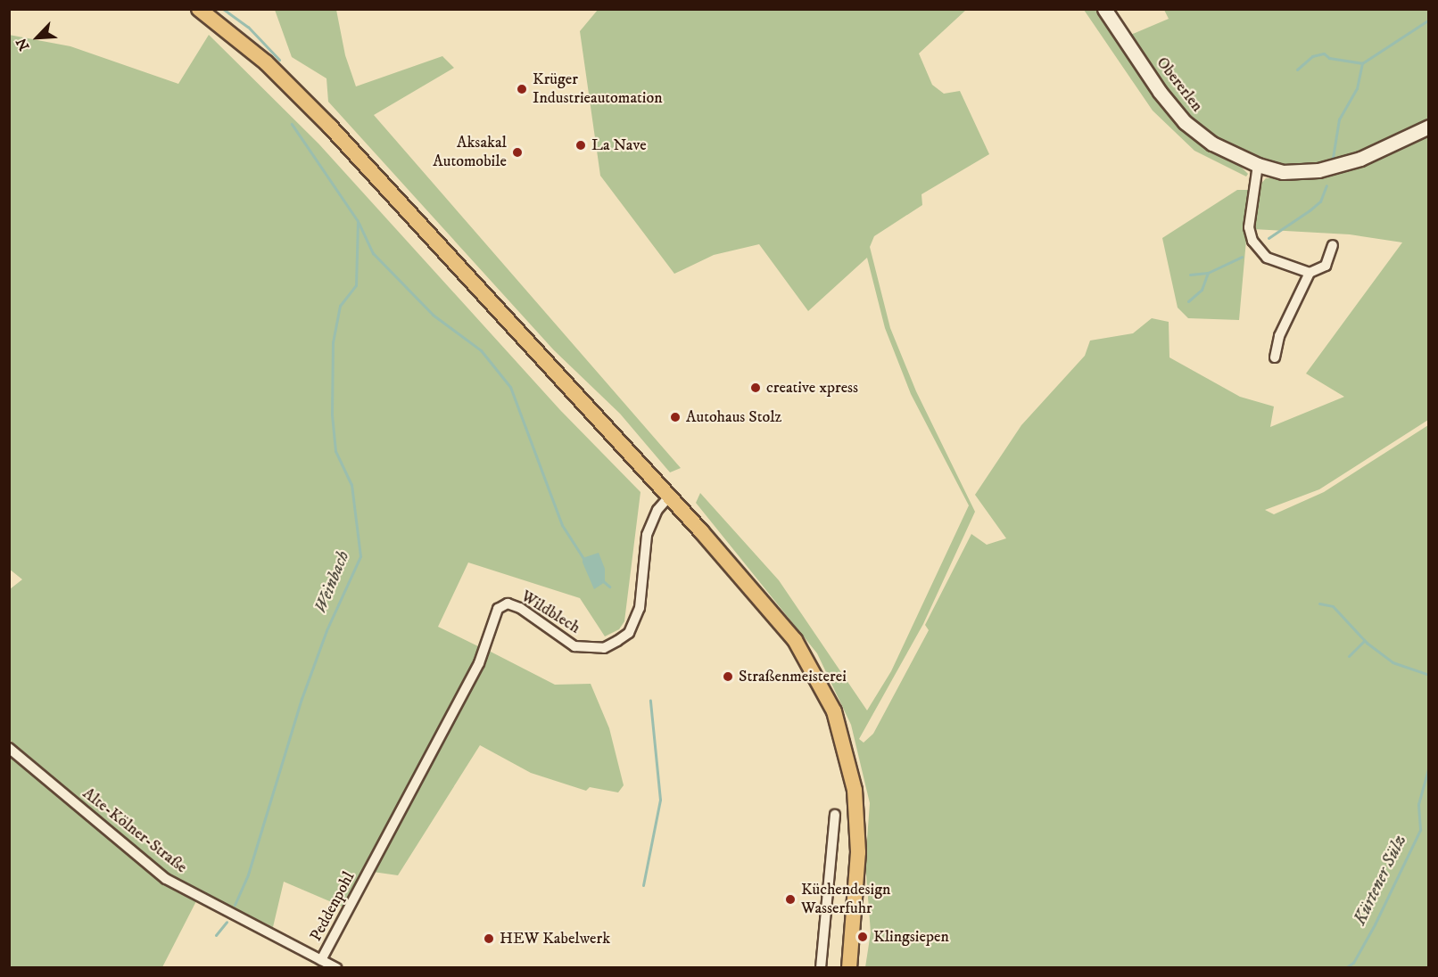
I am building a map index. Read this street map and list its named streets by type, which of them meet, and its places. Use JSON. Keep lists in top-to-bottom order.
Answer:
{
  "streets": {
    "main road": ["Obererlen"],
    "street": ["Wildblech", "Alte-Kölner-Straße", "Peddenpohl"]
  },
  "crossings": [
    ["Wildblech", "Peddenpohl"],
    ["Alte-Kölner-Straße", "Peddenpohl"]
  ],
  "water": ["Weinbach", "Kürtener Sülz"],
  "places": [
    "Krüger Industrieautomation",
    "La Nave",
    "Aksakal Automobile",
    "creative xpress",
    "Autohaus Stolz",
    "Straßenmeisterei",
    "Küchendesign Wasserfuhr",
    "Klingsiepen",
    "HEW Kabelwerk"
  ],
  "north": "bottom left"
}
